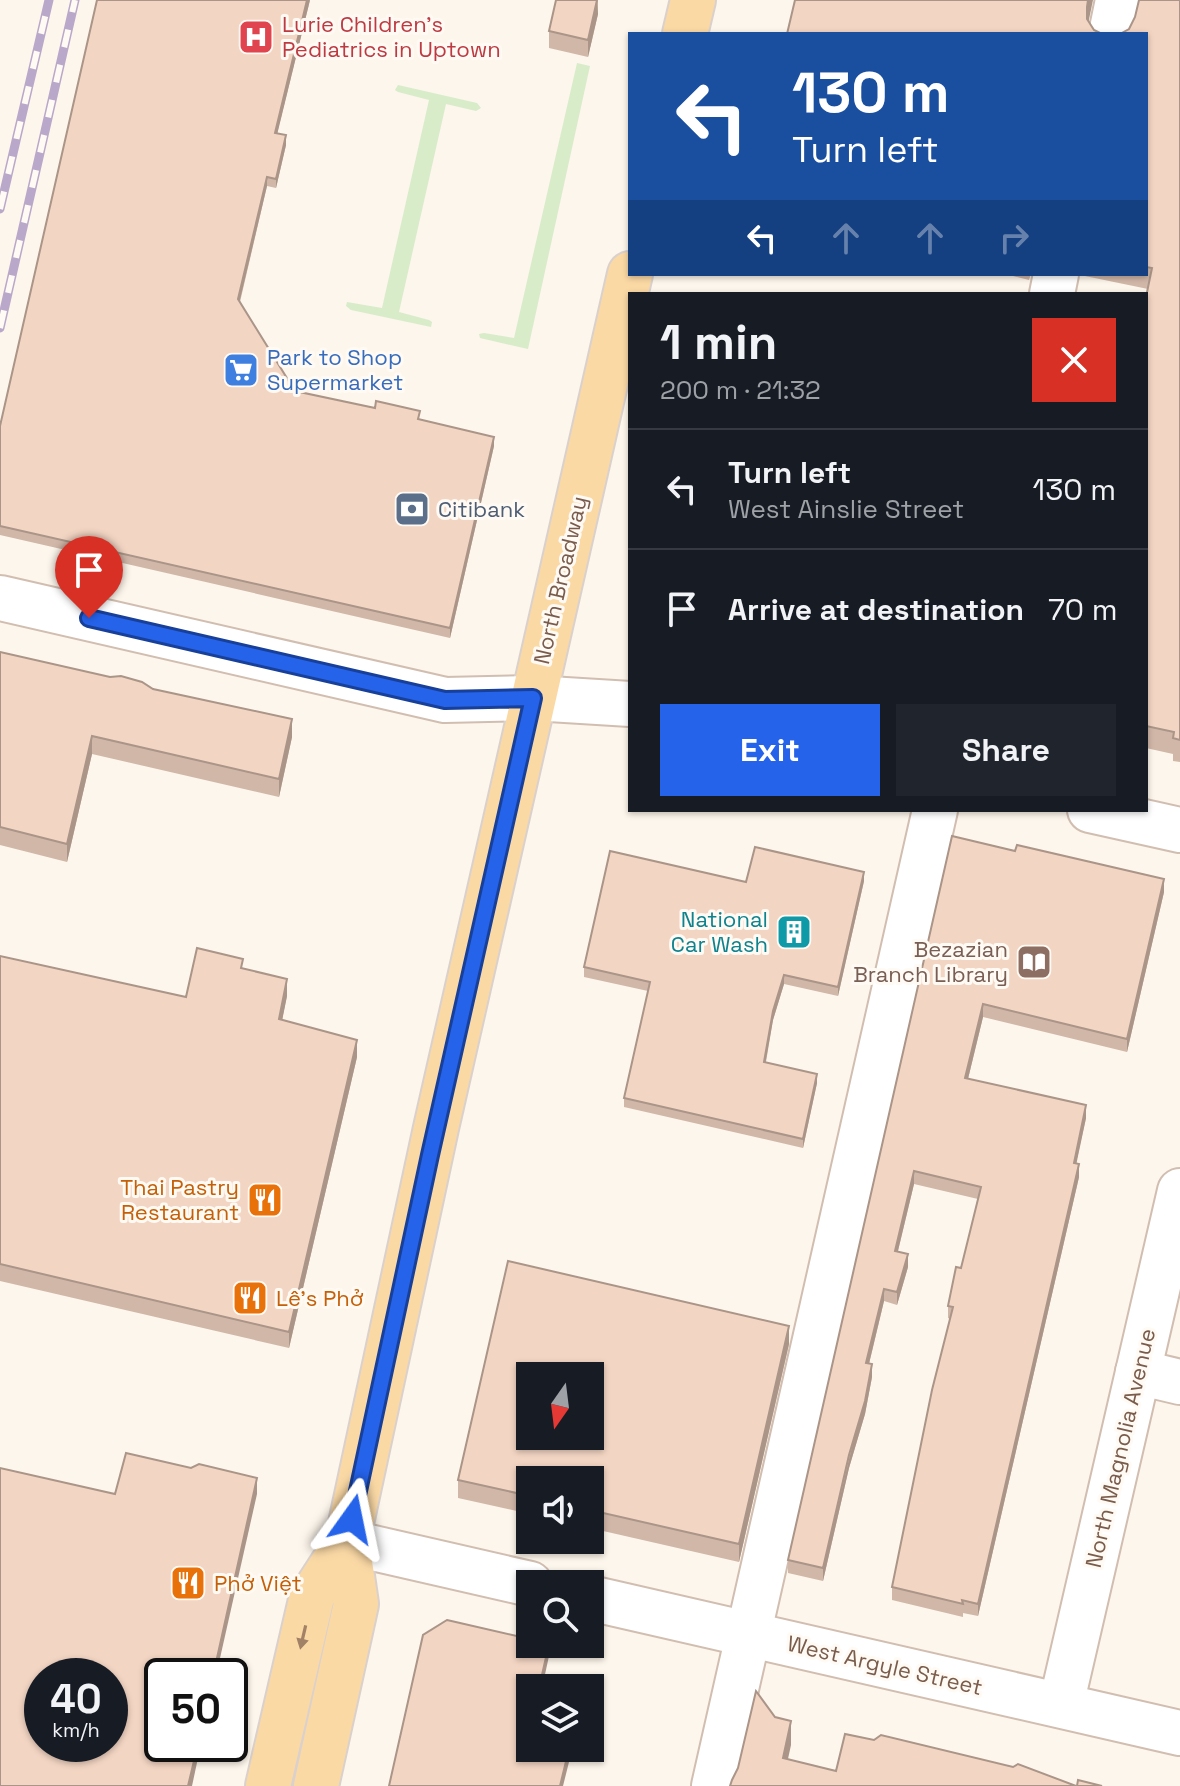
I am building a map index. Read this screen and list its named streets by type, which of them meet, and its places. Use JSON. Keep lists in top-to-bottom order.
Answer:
{
  "streets": {
    "main road": ["North Broadway"],
    "street": ["North Magnolia Avenue", "West Argyle Street"]
  },
  "crossings": [
    ["North Magnolia Avenue", "West Argyle Street"]
  ],
  "places": {
    "hospital": ["Lurie Children's Pediatrics in Uptown"],
    "supermarket": ["Park to Shop Supermarket"],
    "bank": ["Citibank"],
    "building": ["National Car Wash"],
    "library": ["Bezazian Branch Library"],
    "restaurant": ["Thai Pastry Restaurant", "Lê’s Phở", "Phở Việt"]
  },
  "north": "bottom",
  "page": {
    "turn": ["130 m", "Turn left"],
    "heading": ["1 min", "200 m · 21:32"],
    "list": [
      {
        "name": "Turn left",
        "note": "West Ainslie Street",
        "value": "130 m"
      },
      {
        "name": "Arrive at destination",
        "value": "70 m"
      }
    ],
    "buttons": ["Exit", "Share"],
    "speed": "40 km/h",
    "limit": "50"
  }
}
